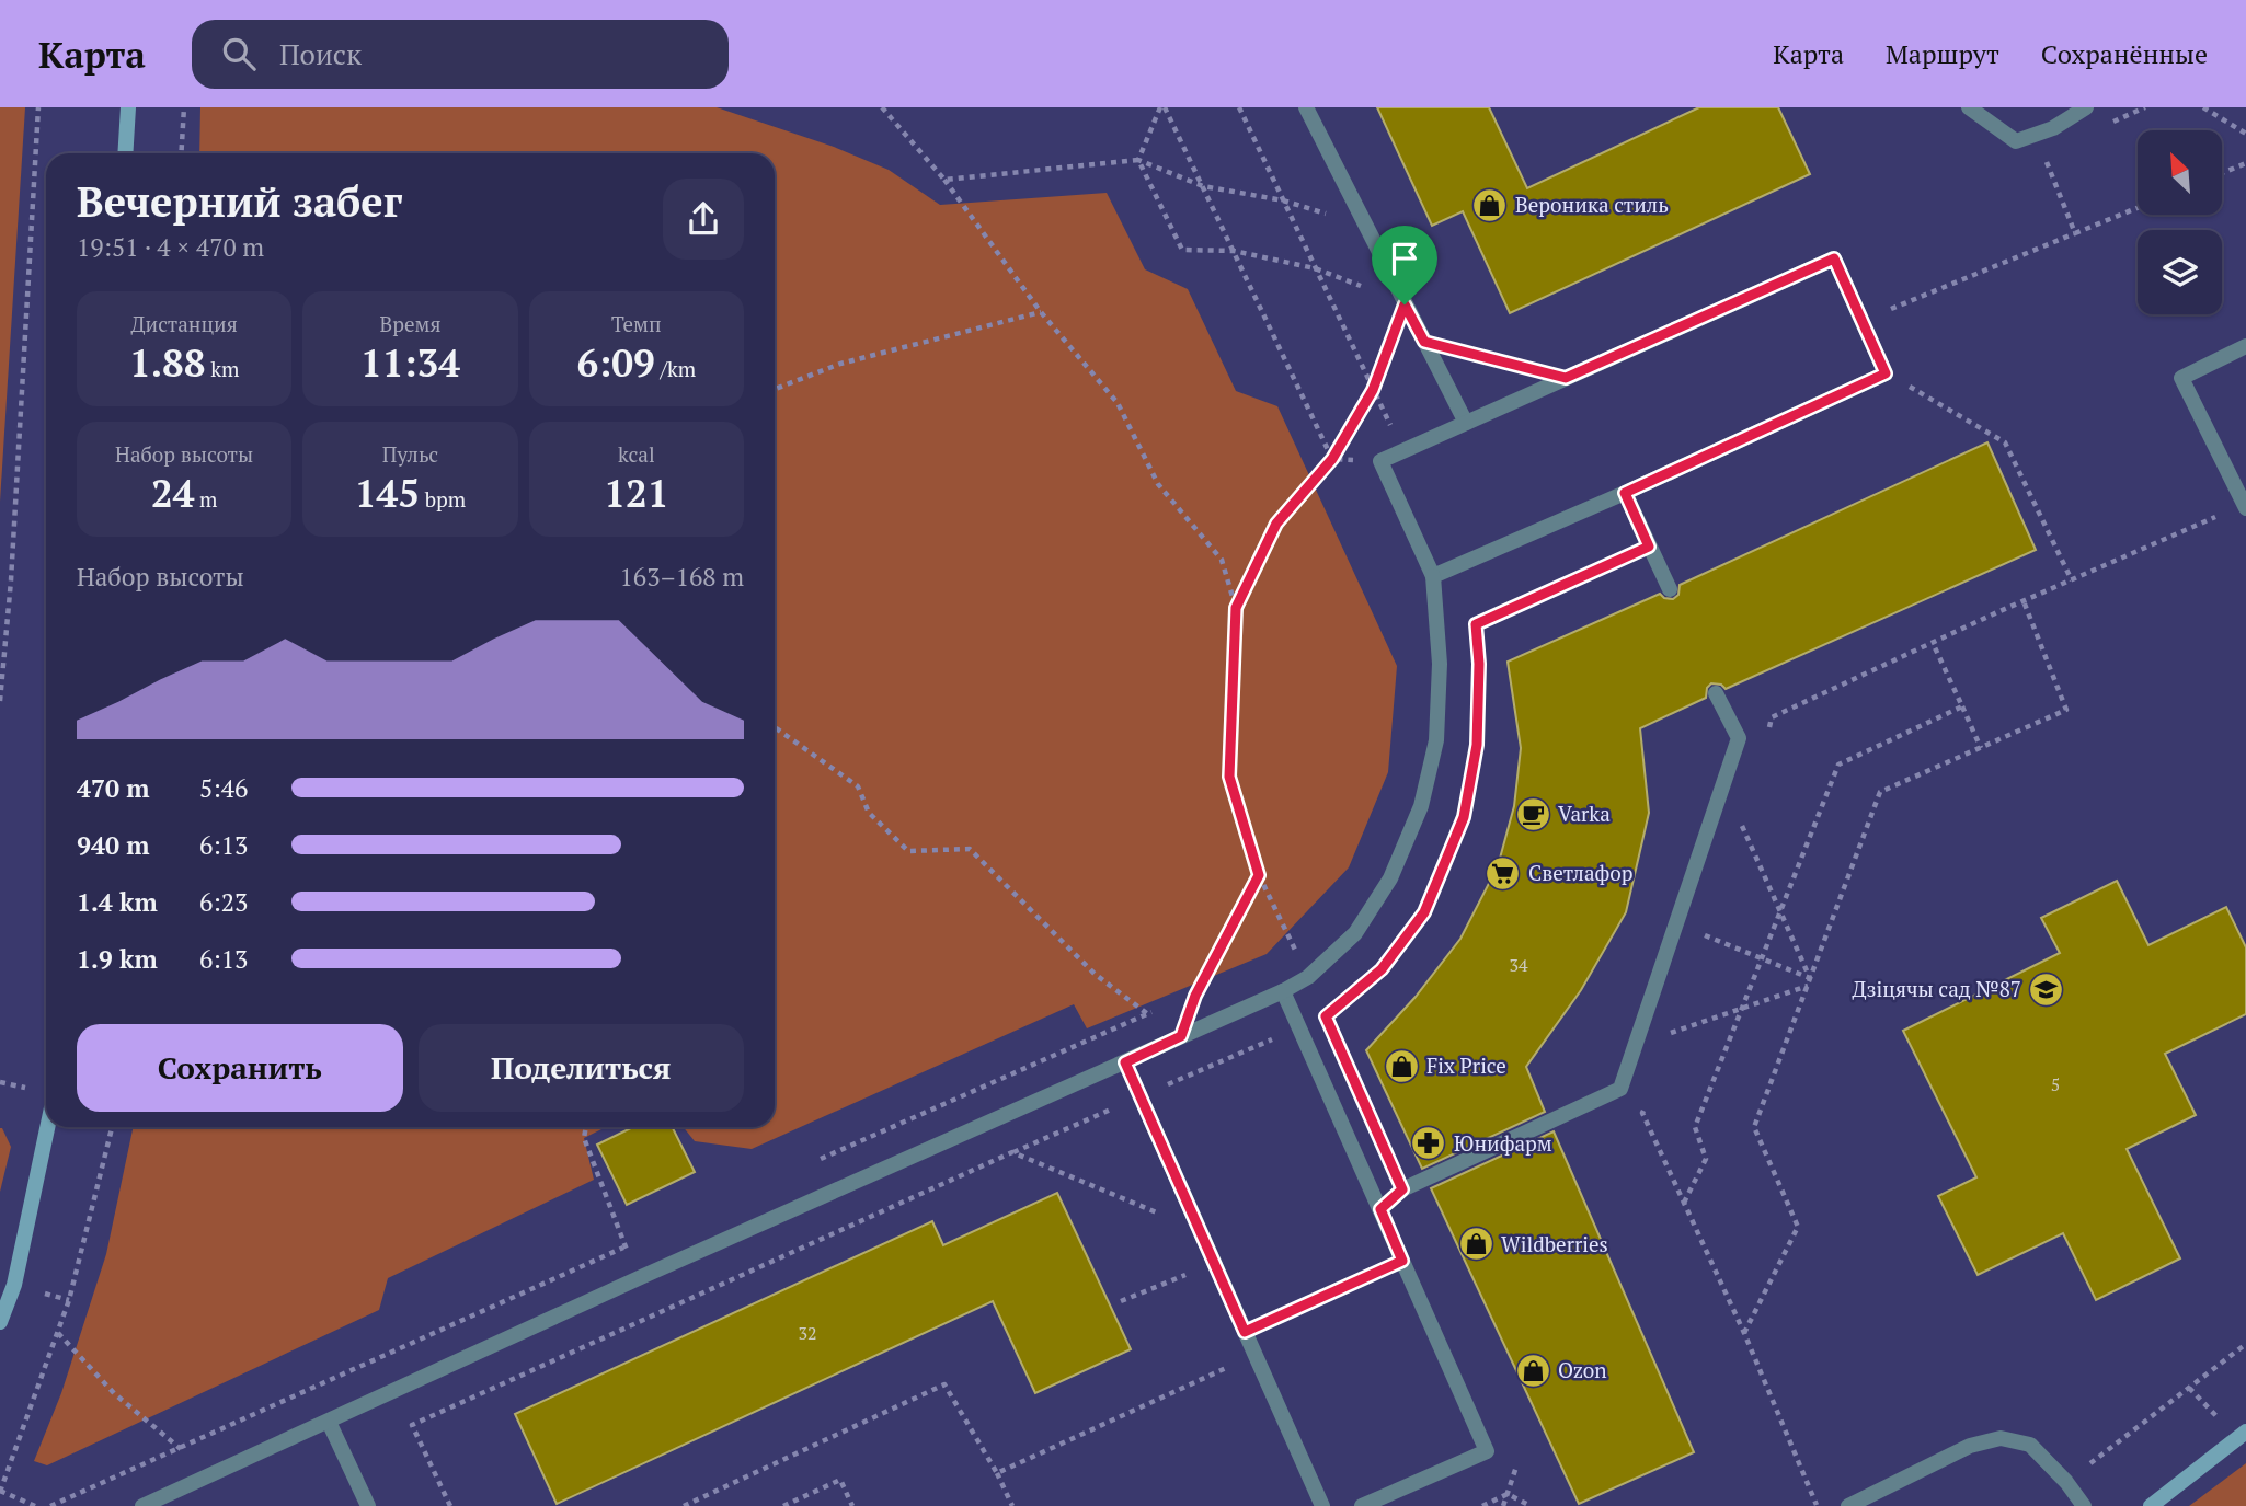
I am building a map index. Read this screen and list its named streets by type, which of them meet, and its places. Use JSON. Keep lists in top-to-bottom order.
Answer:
{
  "places": {
    "shop": [
      "Вероника стиль",
      "Fix Price",
      "Wildberries",
      "Ozon"
    ],
    "cafe": ["Varka"],
    "supermarket": ["Светлафор"],
    "school or university": ["Дзіцячы сад №87"],
    "pharmacy": ["Юнифарм"]
  },
  "house_numbers": ["34", "5", "32"],
  "north": "top left",
  "page": {
    "header": "Карта",
    "search": "Поиск",
    "nav": ["Карта", "Маршрут", "Сохранённые"],
    "heading": ["Вечерний забег", "19:51 · 4 × 470 m"],
    "stats": [
      ["Дистанция", "1.88 km"],
      ["Время", "11:34"],
      ["Темп", "6:09 /km"],
      ["Набор высоты", "24 m"],
      ["Пульс", "145 bpm"],
      ["kcal", "121"]
    ],
    "chart": ["Набор высоты", "163–168 m"],
    "list": [
      {
        "name": "470 m",
        "note": "5:46"
      },
      {
        "name": "940 m",
        "note": "6:13"
      },
      {
        "name": "1.4 km",
        "note": "6:23"
      },
      {
        "name": "1.9 km",
        "note": "6:13"
      }
    ],
    "buttons": ["Сохранить", "Поделиться"]
  }
}
